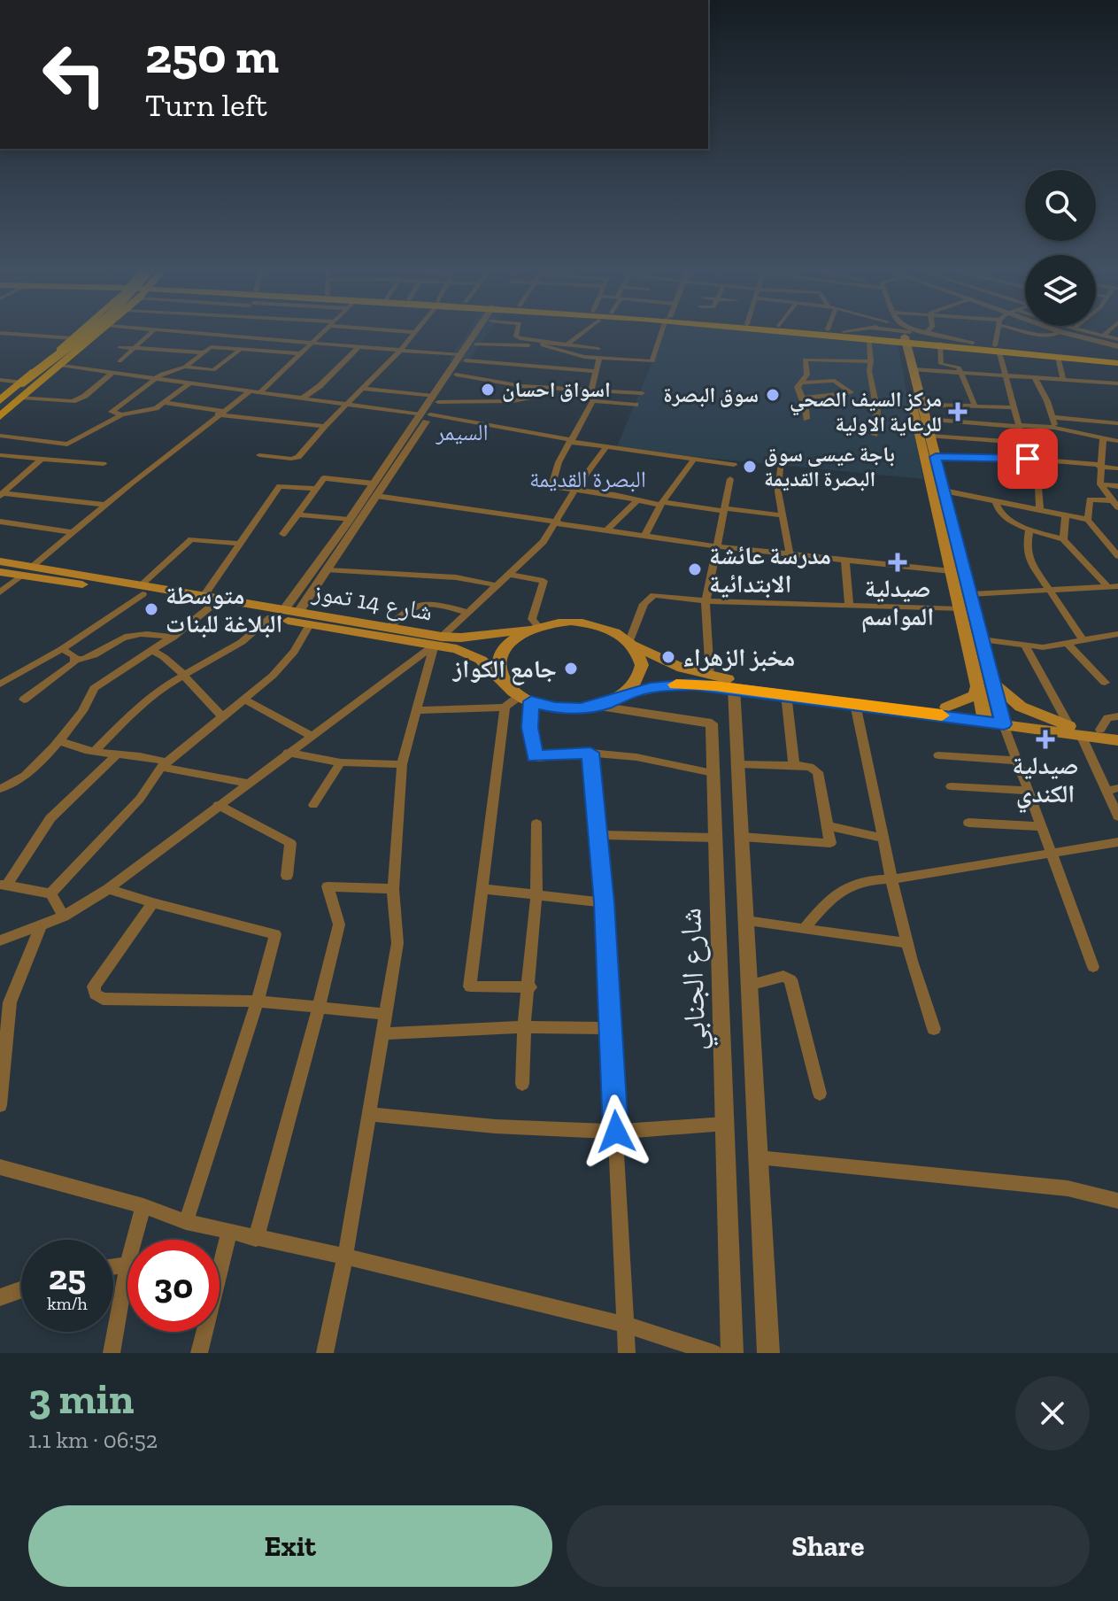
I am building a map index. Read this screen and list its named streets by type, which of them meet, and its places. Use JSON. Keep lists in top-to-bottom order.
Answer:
{
  "streets": {
    "main road": ["شارع 14 تموز"],
    "street": ["شارع الجنابي"]
  },
  "crossings": [
    ["شارع 14 تموز", "شارع الجنابي"]
  ],
  "districts": ["السيمر", "البصرة القديمة"],
  "places": {
    "other": [
      "اسواق احسان",
      "سوق البصرة",
      "باجة عيسى سوق البصرة القديمة",
      "مدرسة عائشة الابتدائية",
      "متوسطة البلاغة للبنات",
      "مخبز الزهراء",
      "جامع الكواز"
    ],
    "health": ["مركز السيف الصحي للرعاية الاولية", "صيدلية المواسم", "صيدلية الكندي"]
  },
  "page": {
    "turn": ["250 m", "Turn left"],
    "speed": "25 km/h",
    "limit": "30",
    "heading": ["3 min", "1.1 km · 06:52"],
    "buttons": ["Exit", "Share"]
  }
}
